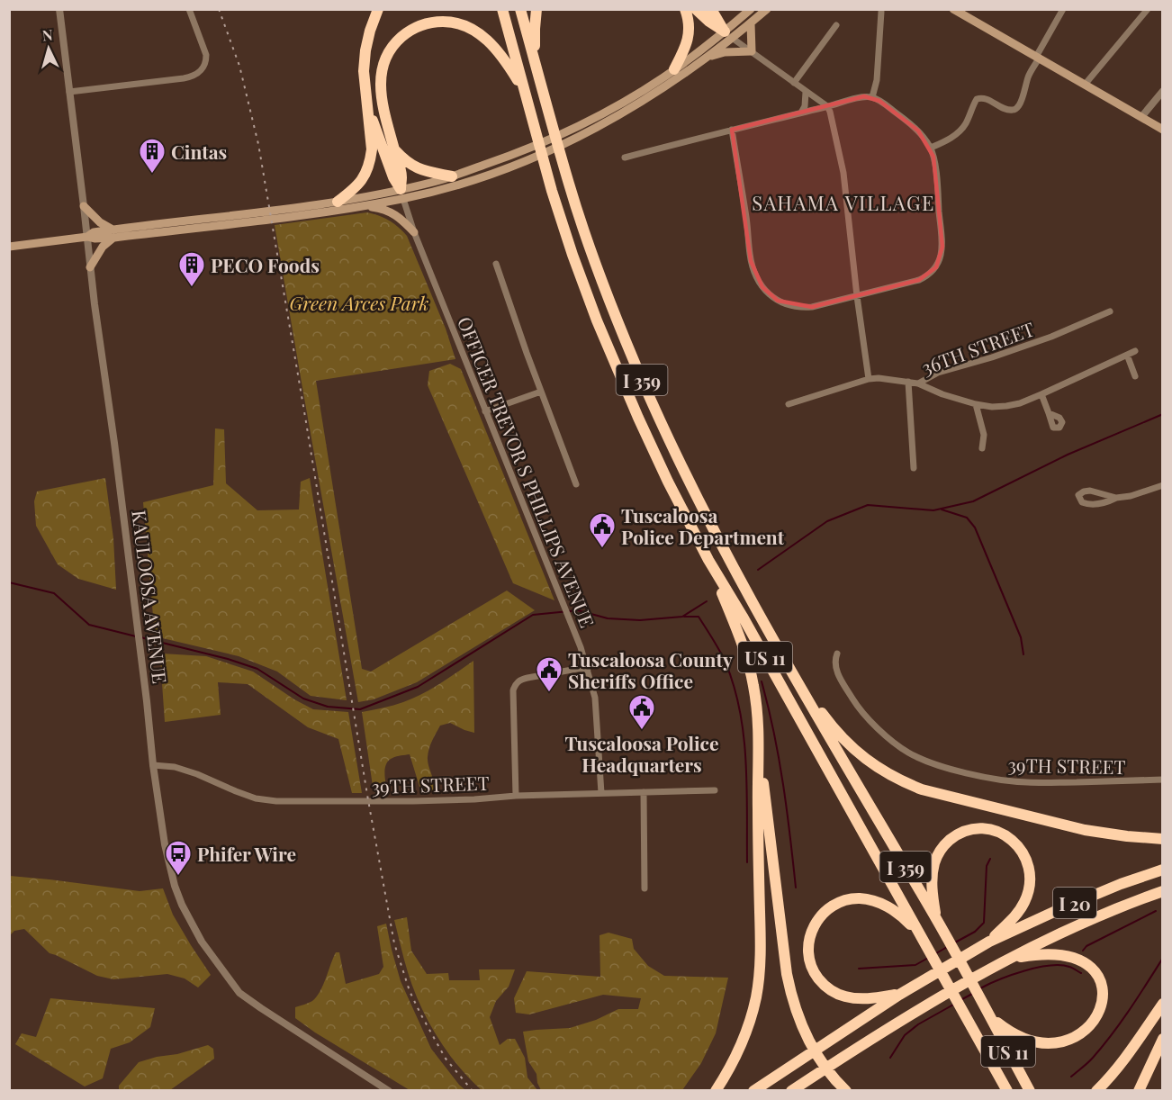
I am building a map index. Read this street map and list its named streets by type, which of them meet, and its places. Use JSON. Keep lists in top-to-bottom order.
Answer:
{
  "streets": {
    "highway": ["I 359", "US 11", "I 20"],
    "street": [
      "36TH STREET",
      "OFFICER TREVOR S PHILLIPS AVENUE",
      "KAULOOSA AVENUE",
      "39TH STREET"
    ]
  },
  "crossings": [
    ["I 359", "US 11"],
    ["OFFICER TREVOR S PHILLIPS AVENUE", "39TH STREET"],
    ["KAULOOSA AVENUE", "39TH STREET"]
  ],
  "districts": ["SAHAMA VILLAGE"],
  "parks": ["Green Arces Park"],
  "places": {
    "building": ["Cintas", "PECO Foods"],
    "public building": ["Tuscaloosa Police Department", "Tuscaloosa County Sheriffs Office", "Tuscaloosa Police Headquarters"],
    "bus stop": ["Phifer Wire"]
  },
  "north": "top"
}
